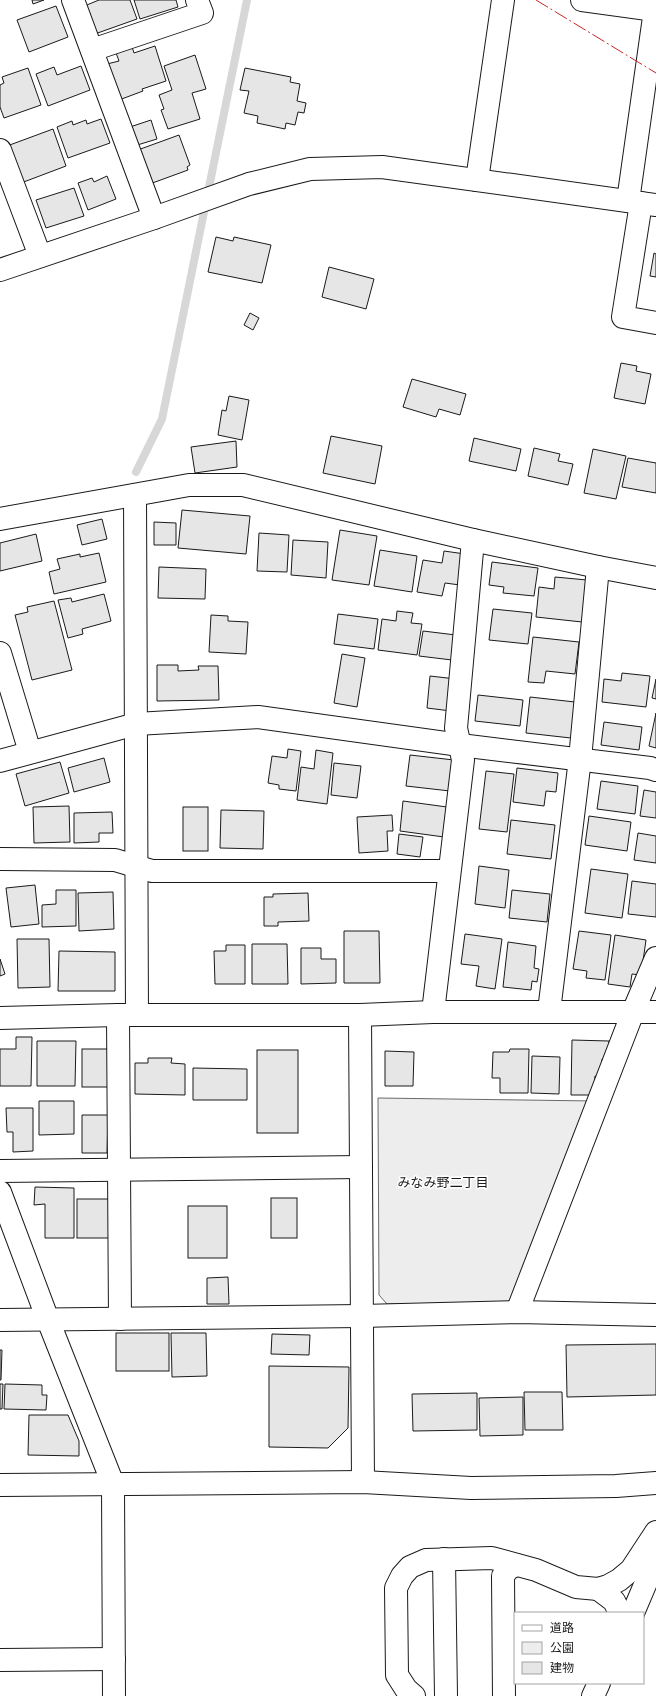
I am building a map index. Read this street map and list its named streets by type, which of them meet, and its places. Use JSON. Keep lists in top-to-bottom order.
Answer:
{
  "districts": ["みなみ野二丁目"],
  "legend": ["道路", "公園", "建物"]
}
